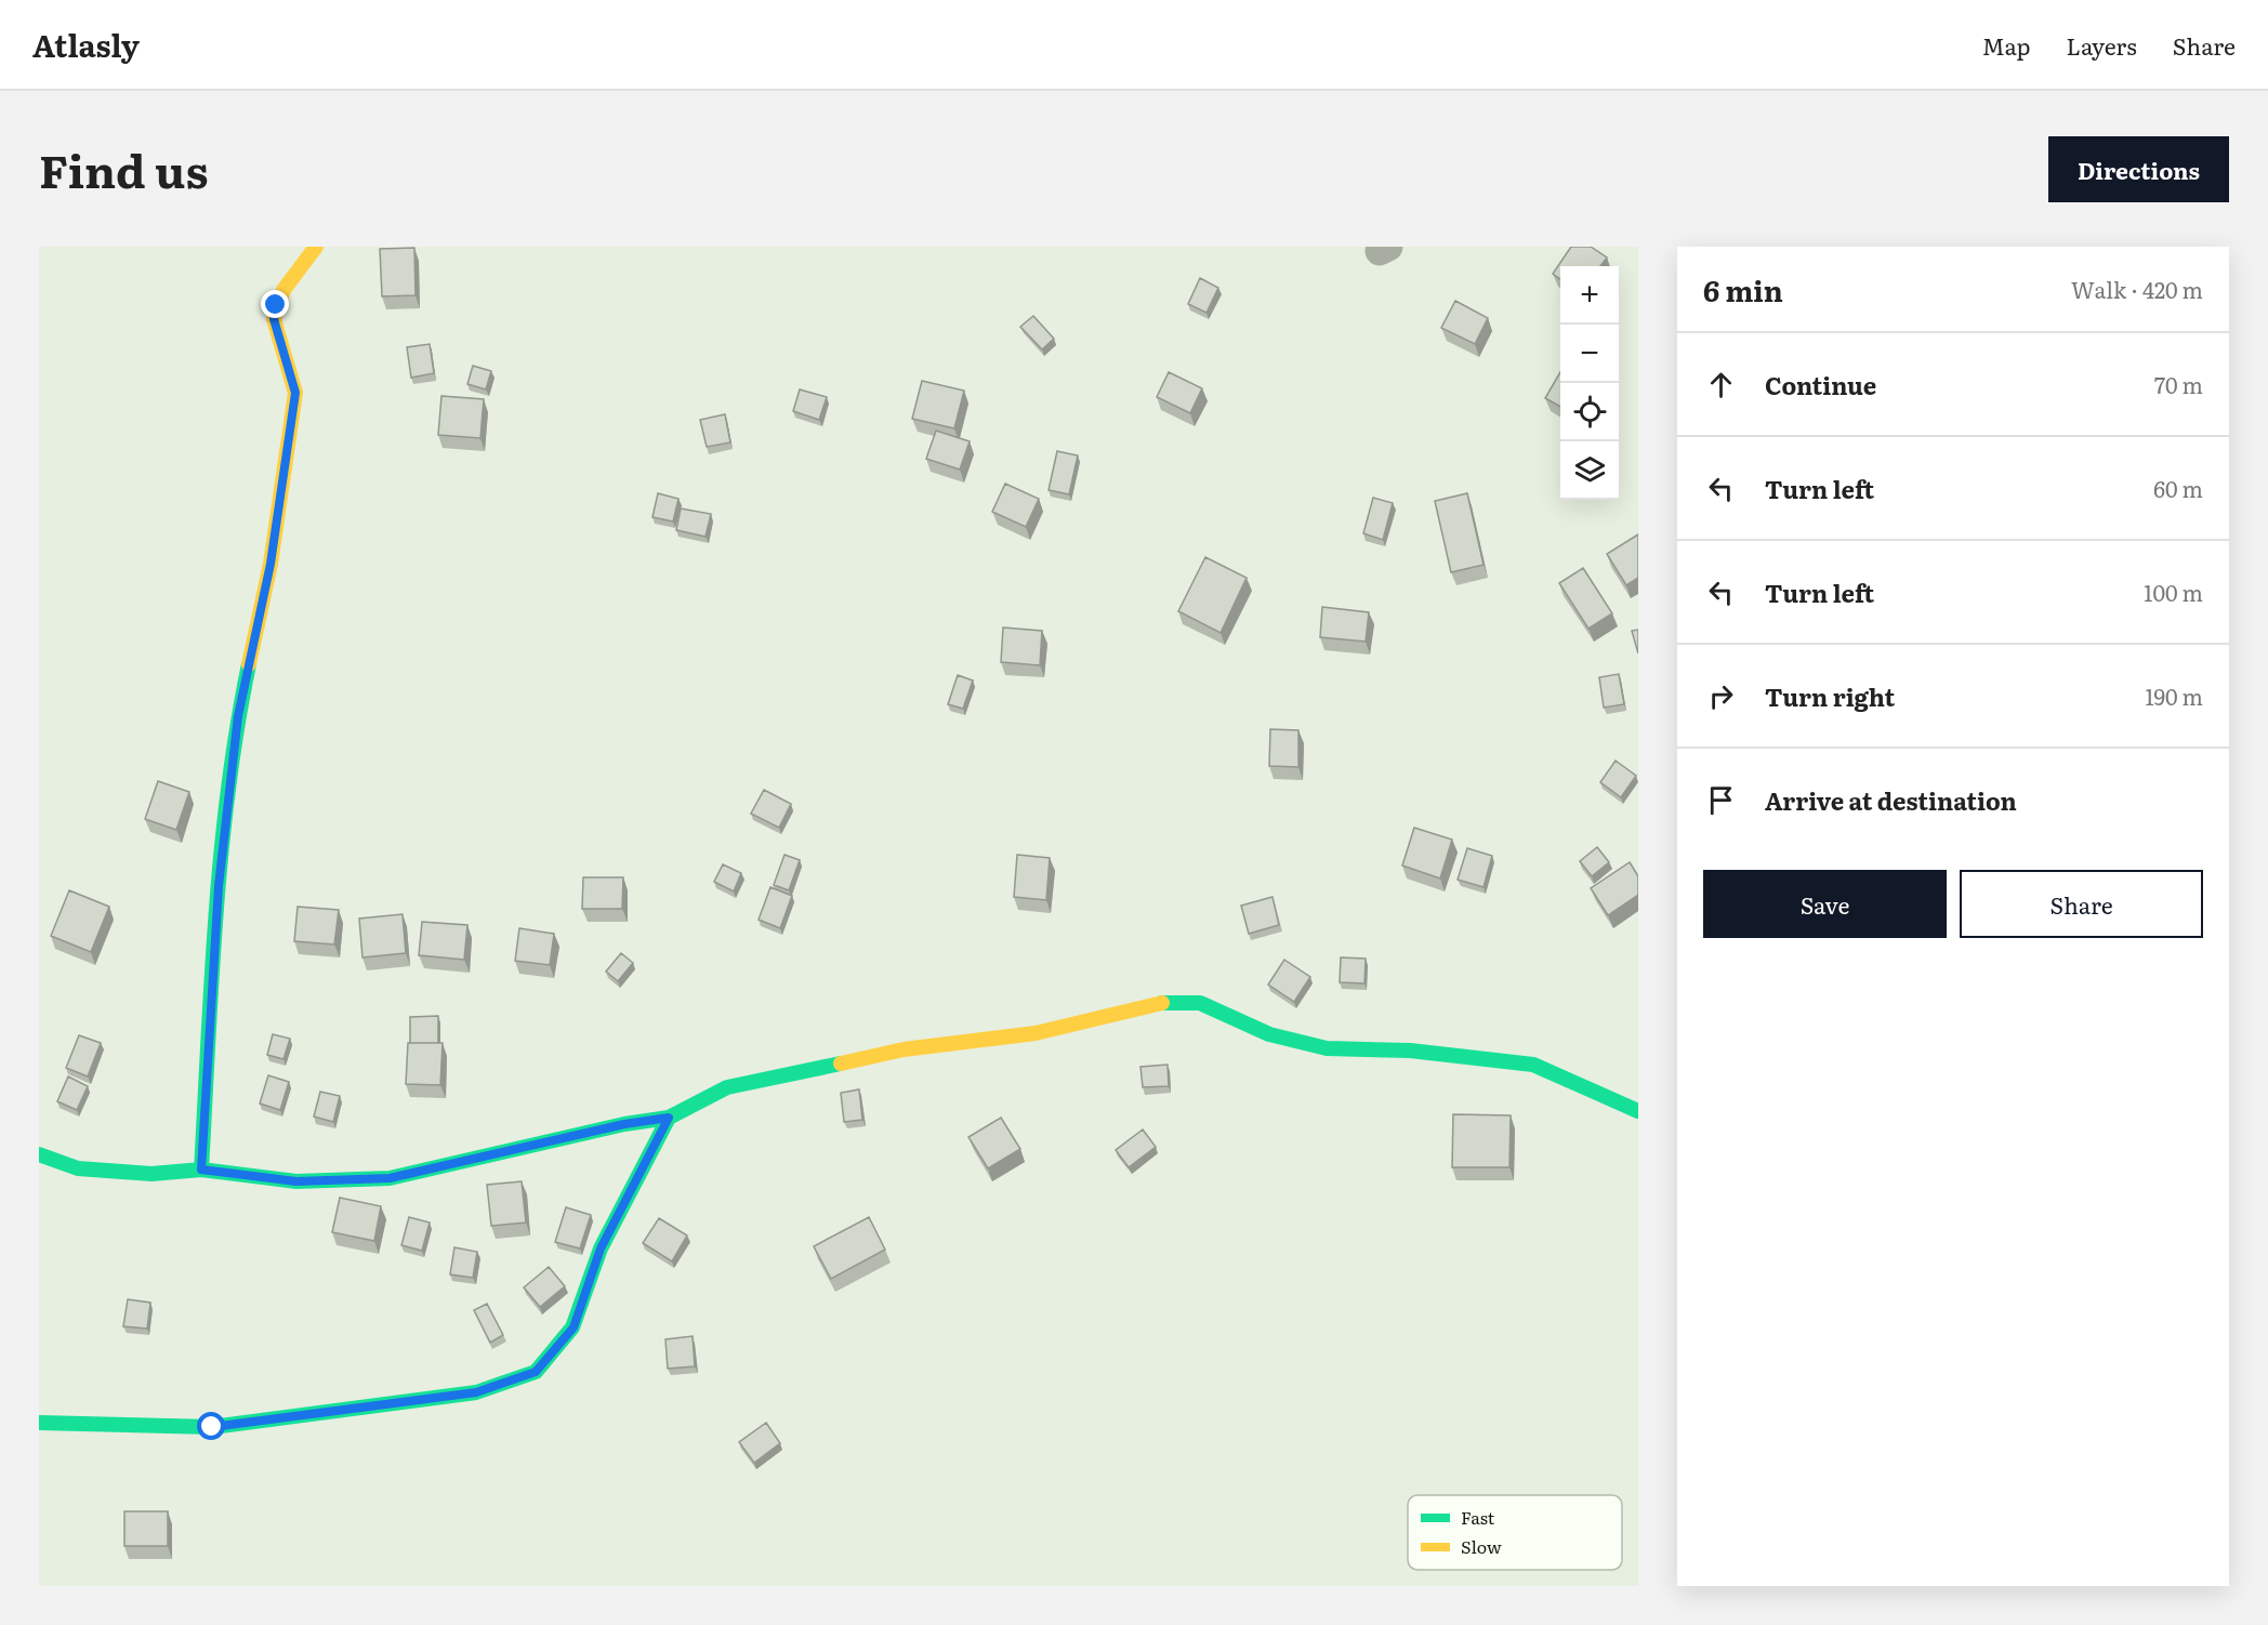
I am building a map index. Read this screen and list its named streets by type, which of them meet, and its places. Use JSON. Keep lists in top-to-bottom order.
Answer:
{
  "legend": ["Fast", "Slow"],
  "page": {
    "header": "Atlasly",
    "nav": ["Map", "Layers", "Share"],
    "title": "Find us",
    "buttons": [
      "Directions",
      ["Save", "Share"]
    ],
    "heading": ["6 min", "Walk · 420 m"],
    "map_buttons": ["+", "−"],
    "list": [
      ["Continue", "70 m"],
      ["Turn left", "60 m"],
      ["Turn left", "100 m"],
      ["Turn right", "190 m"],
      "Arrive at destination"
    ]
  }
}
